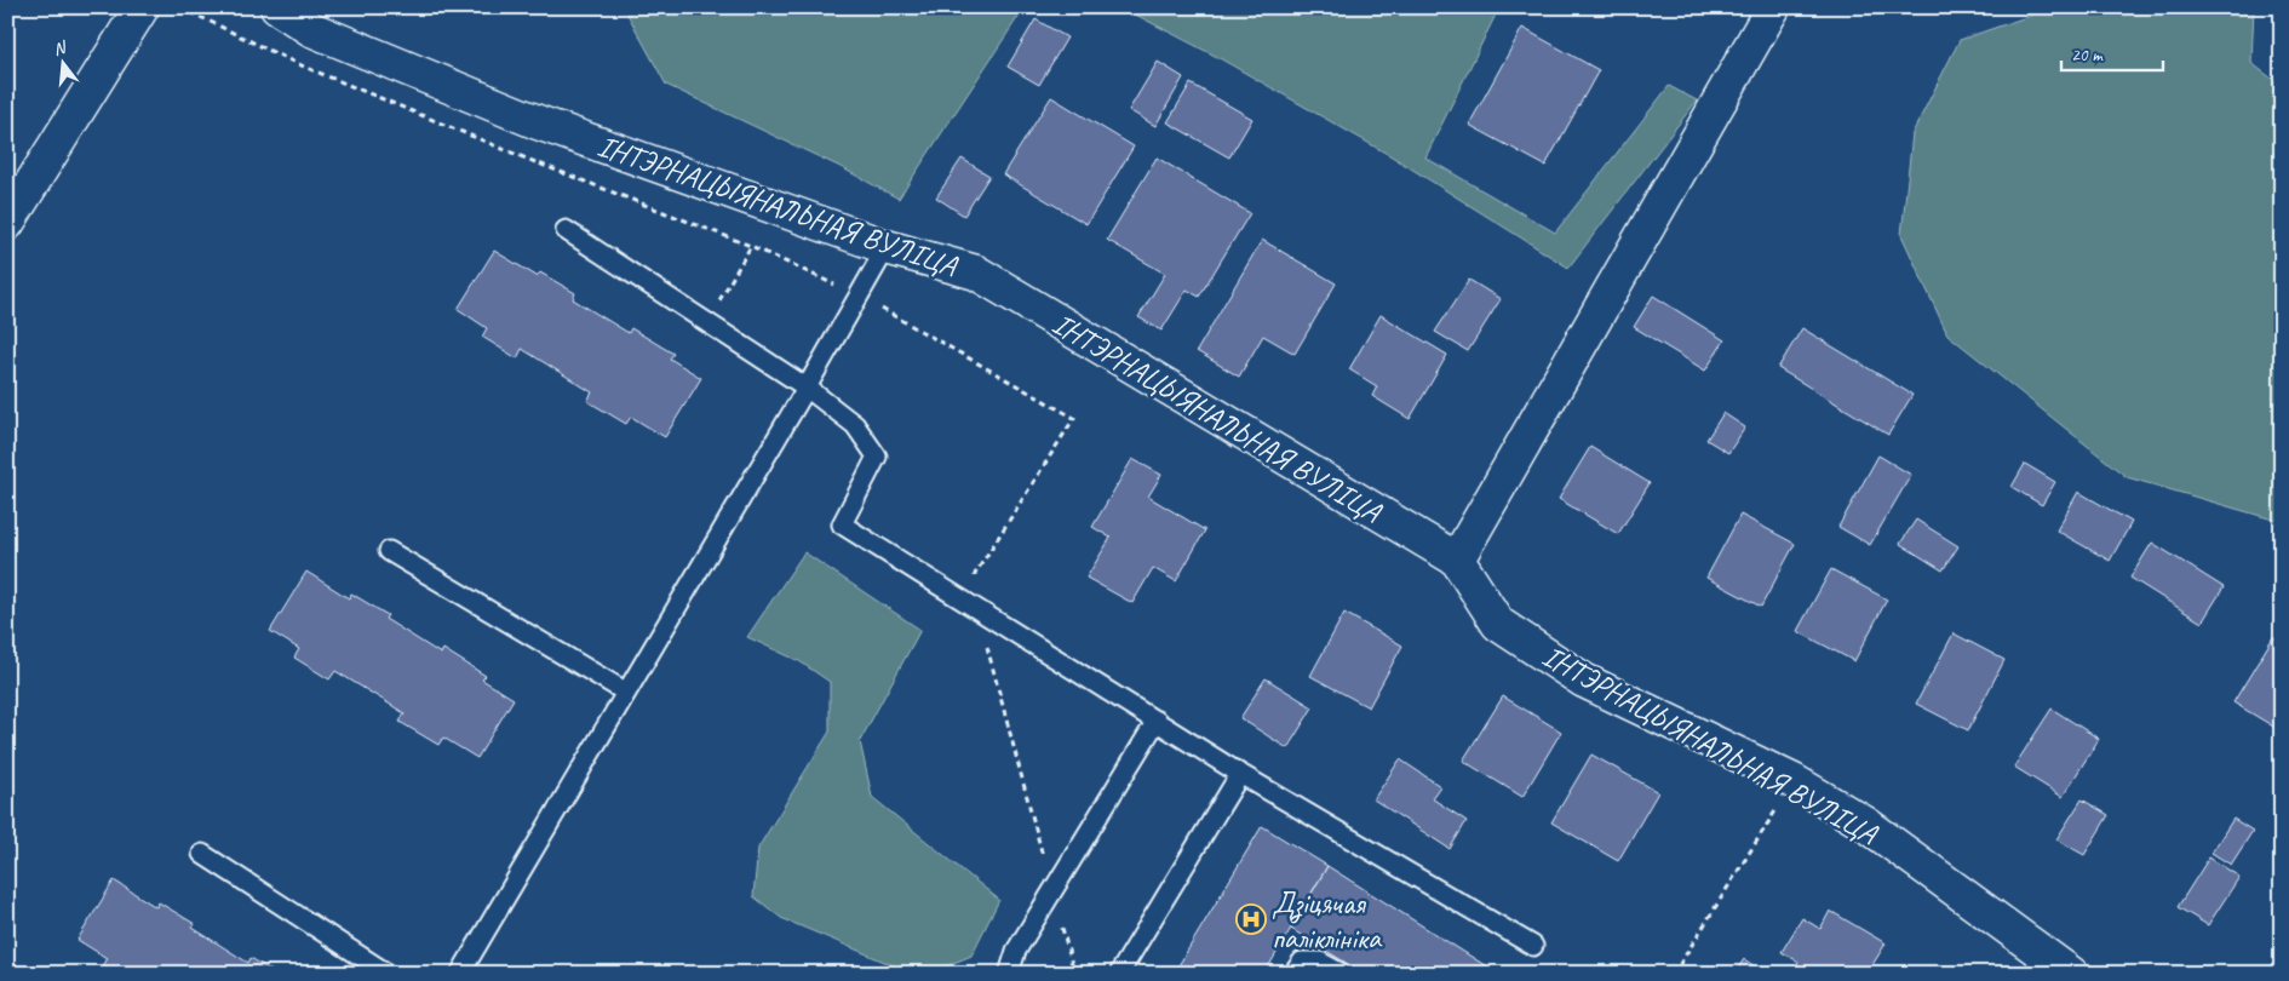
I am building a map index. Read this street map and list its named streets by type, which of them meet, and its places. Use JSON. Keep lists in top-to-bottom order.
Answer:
{
  "streets": {
    "street": ["ІНТЭРНАЦЫЯНАЛЬНАЯ ВУЛІЦА"]
  },
  "places": {
    "hospital": ["Дзіцячая паліклініка"]
  },
  "scale_bar": "20 m",
  "north": "top"
}
